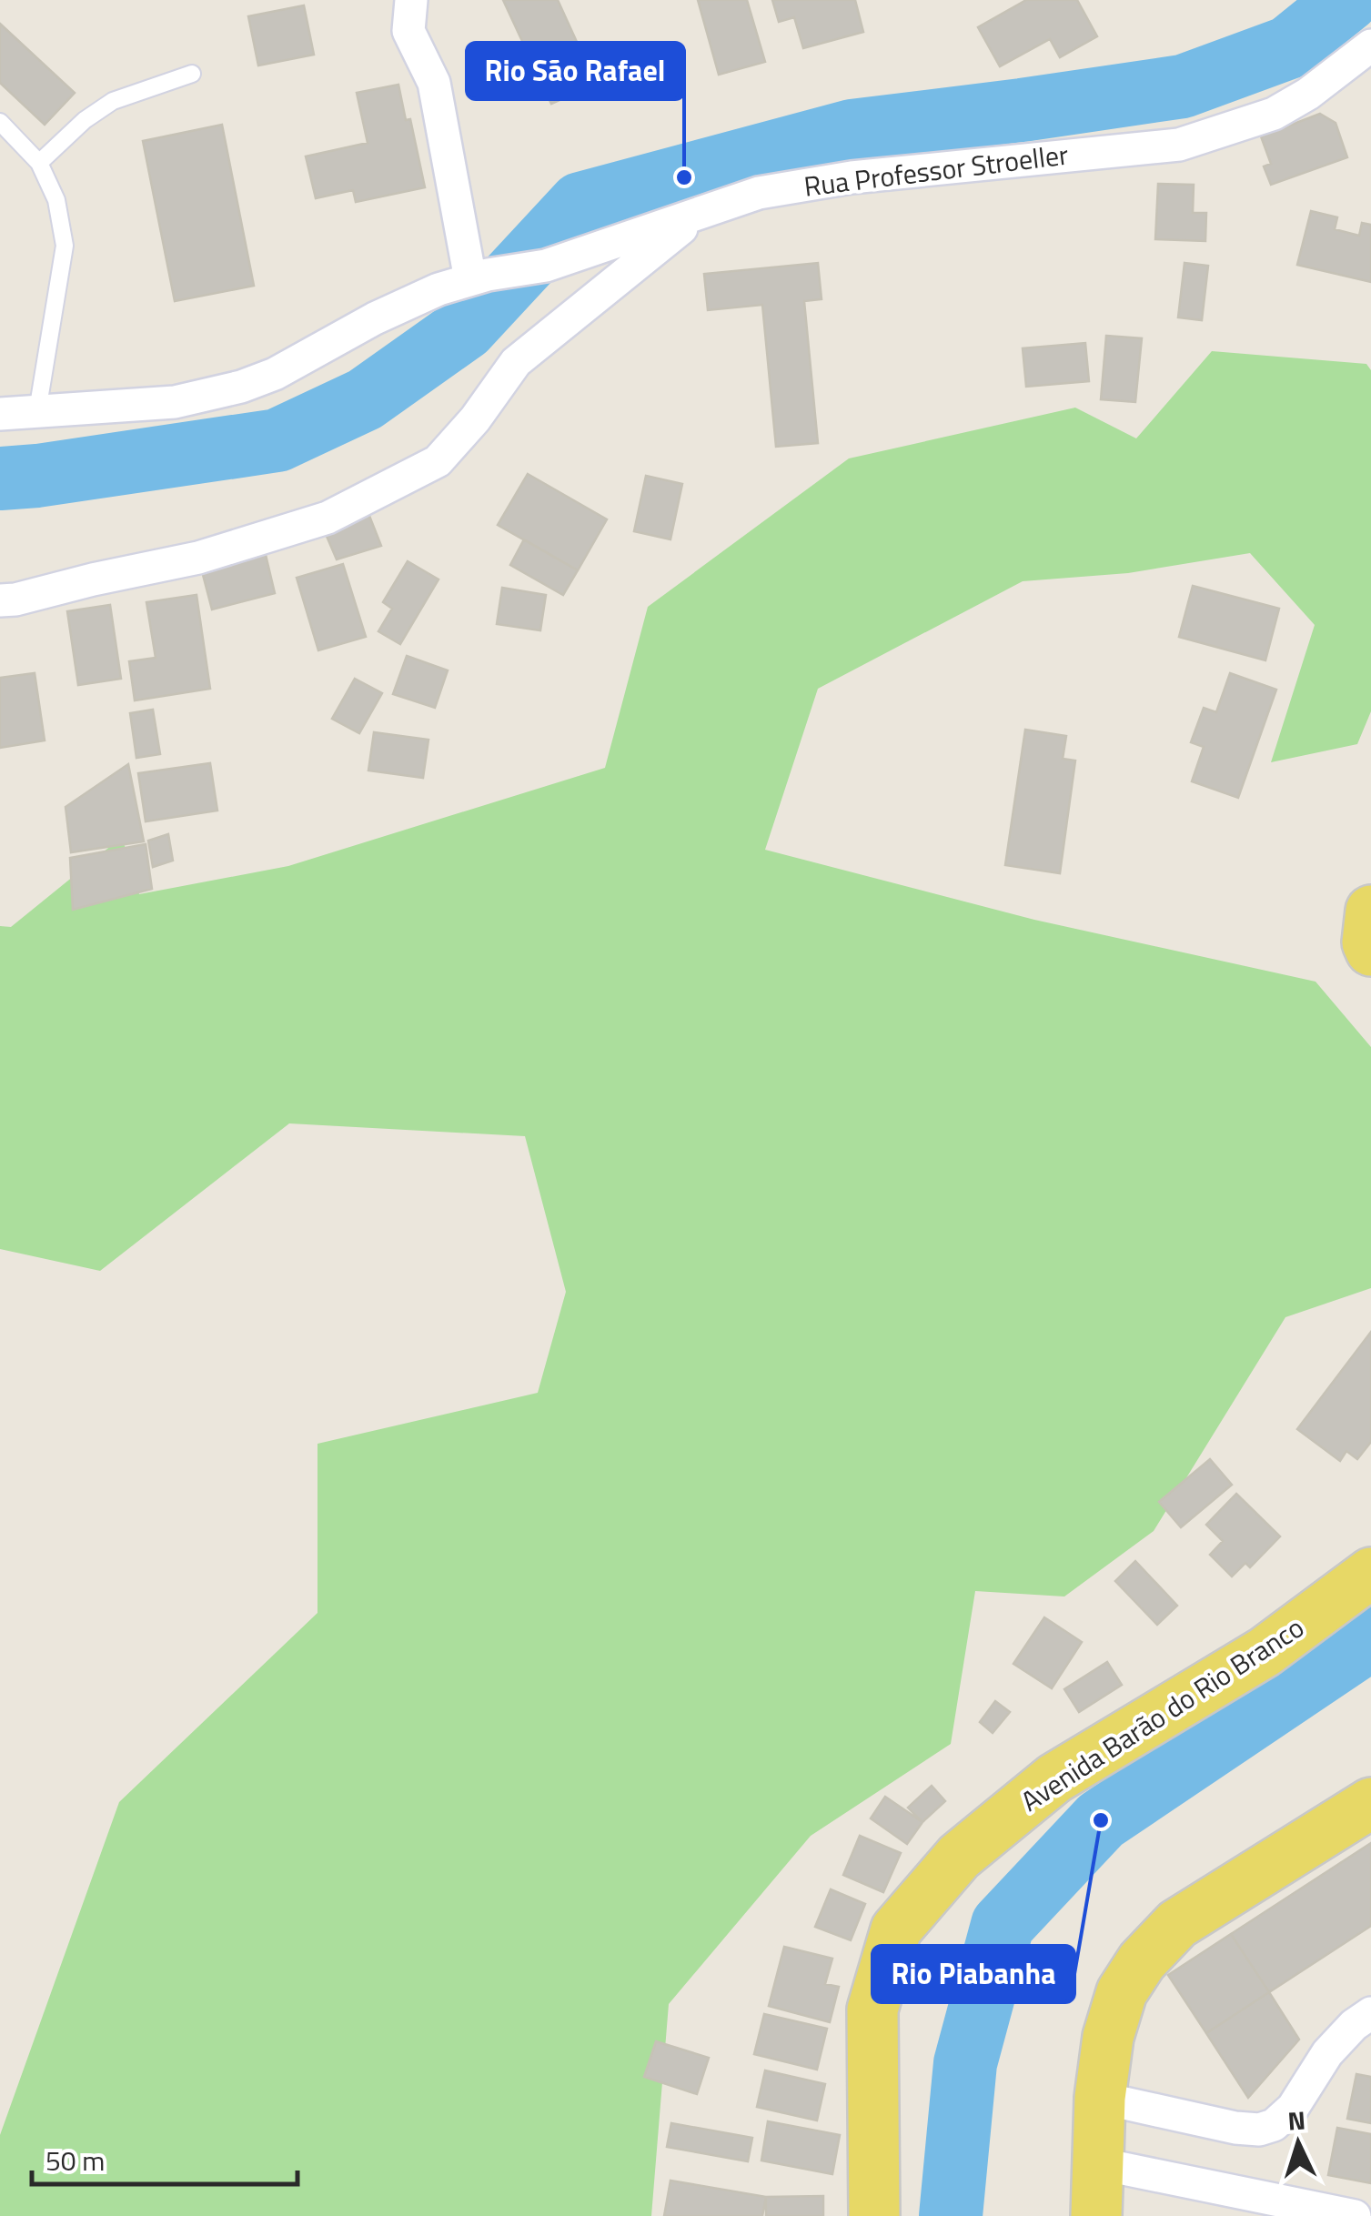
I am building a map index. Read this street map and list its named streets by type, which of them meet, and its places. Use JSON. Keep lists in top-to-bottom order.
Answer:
{
  "streets": {
    "main road": ["Avenida Barão do Rio Branco"],
    "street": ["Rua Professor Stroeller"]
  },
  "places": ["Rio São Rafael", "Rio Piabanha"],
  "scale_bar": "50 m",
  "north": "top"
}
